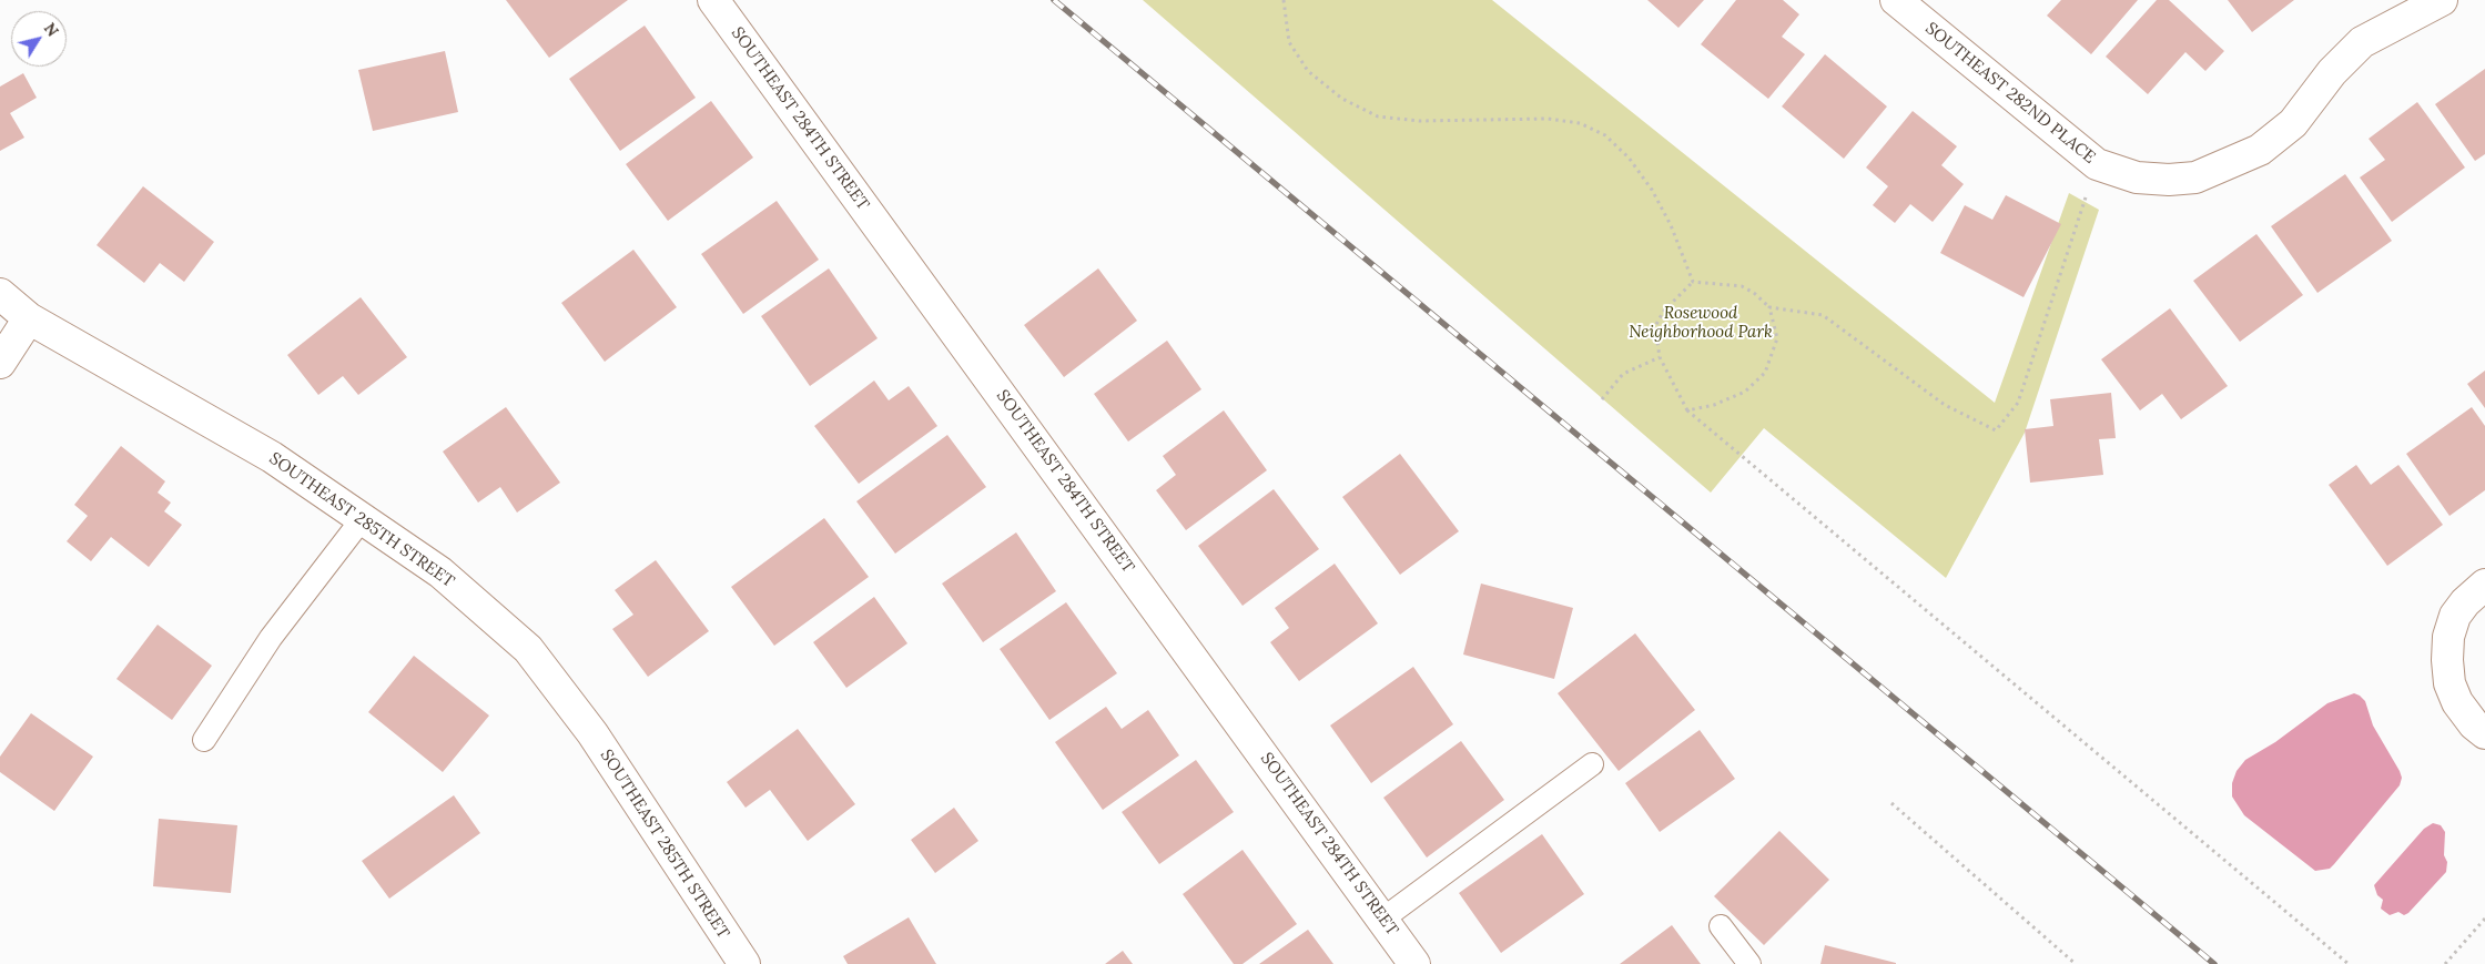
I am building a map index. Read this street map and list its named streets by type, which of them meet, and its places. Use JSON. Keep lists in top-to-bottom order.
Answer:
{
  "streets": {
    "street": ["SOUTHEAST 282ND PLACE", "SOUTHEAST 284TH STREET", "SOUTHEAST 285TH STREET"]
  },
  "parks": ["Rosewood Neighborhood Park"],
  "north": "top right"
}
